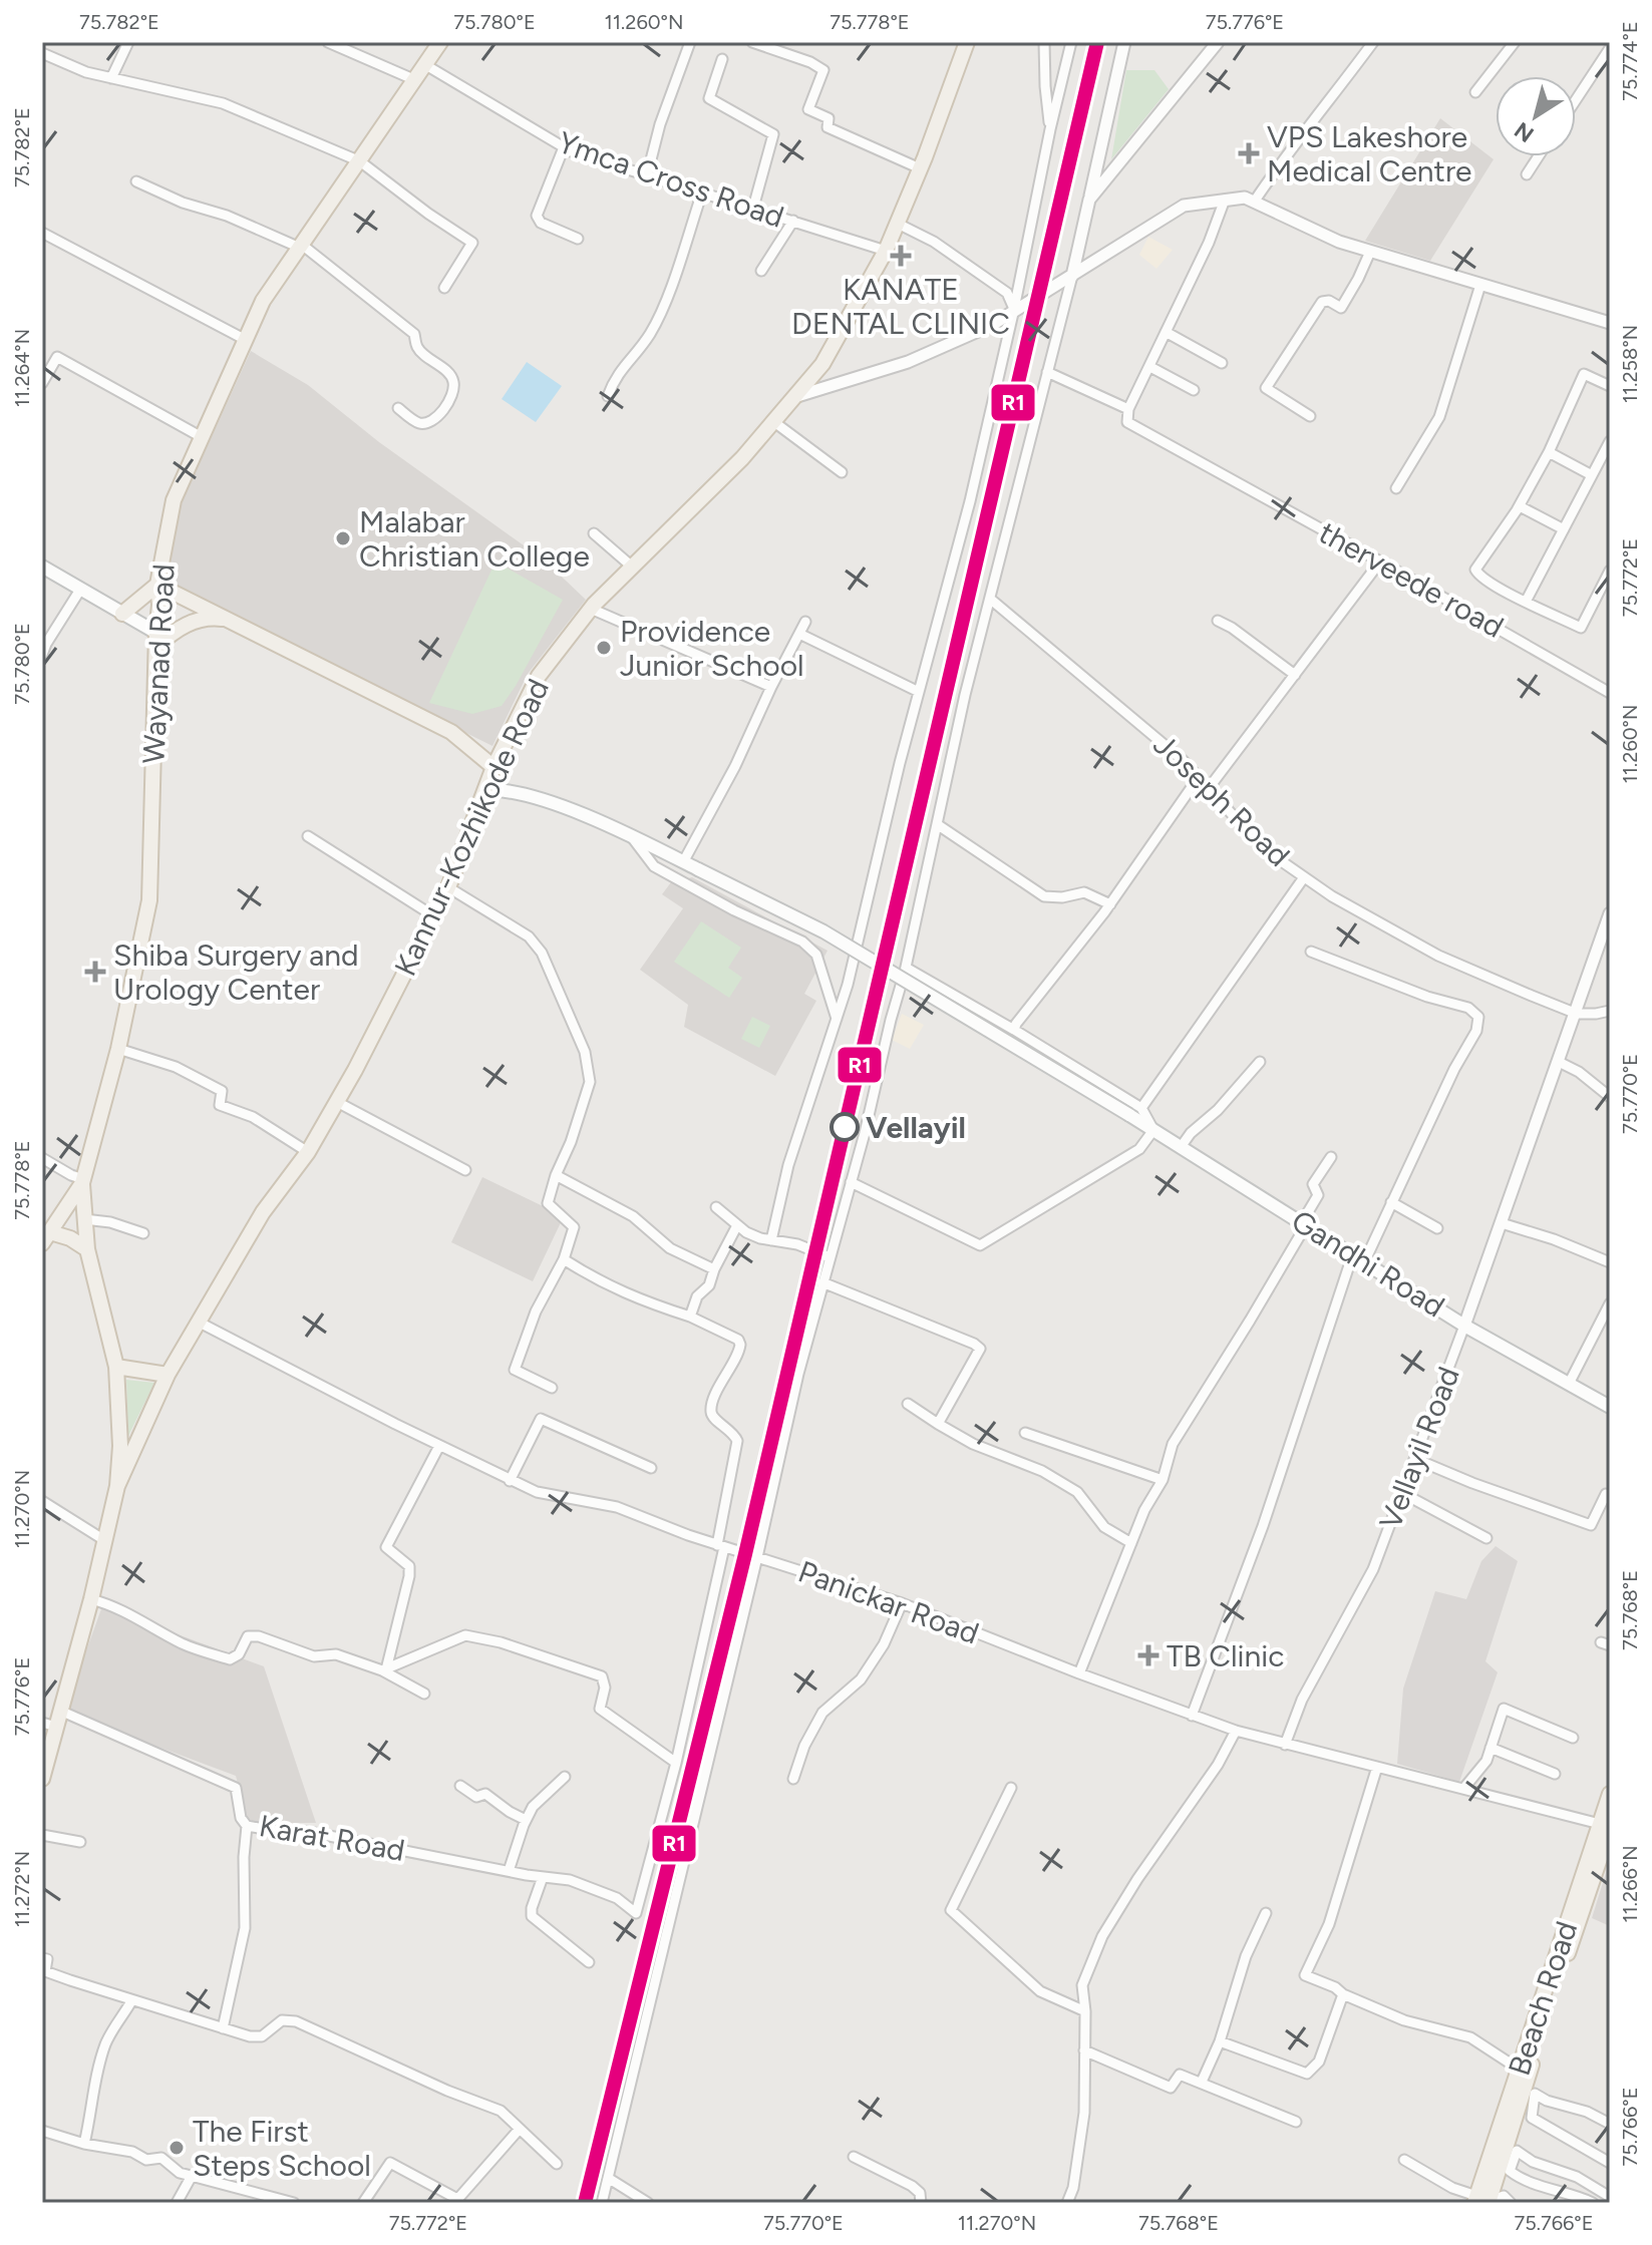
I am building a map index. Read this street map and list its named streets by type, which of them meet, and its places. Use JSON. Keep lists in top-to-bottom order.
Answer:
{
  "streets": {
    "main road": [
      "Wayanad Road",
      "Kannur-Kozhikode Road",
      "Gandhi Road",
      "Beach Road"
    ],
    "street": [
      "Ymca Cross Road",
      "therveede road",
      "Joseph Road",
      "Vellayil Road",
      "Panickar Road",
      "Karat Road"
    ]
  },
  "crossings": [
    ["Ymca Cross Road", "Wayanad Road"],
    ["Ymca Cross Road", "Kannur-Kozhikode Road"],
    ["Joseph Road", "Vellayil Road"],
    ["Kannur-Kozhikode Road", "Panickar Road"],
    ["Gandhi Road", "Vellayil Road"],
    ["Vellayil Road", "Panickar Road"],
    ["Panickar Road", "Beach Road"]
  ],
  "places": {
    "health": [
      "VPS Lakeshore Medical Centre",
      "KANATE DENTAL CLINIC",
      "Shiba Surgery and Urology Center",
      "TB Clinic"
    ],
    "other": [
      "Malabar Christian College",
      "Providence Junior School",
      "Vellayil",
      "The First Steps School"
    ]
  },
  "lines": ["transit line R1"],
  "north": "bottom left",
  "coordinates": [
    "75.782°E",
    "75.780°E",
    "11.260°N",
    "75.778°E",
    "75.776°E",
    "75.774°E",
    "11.258°N",
    "11.264°N",
    "75.772°E",
    "75.770°E",
    "11.270°N",
    "75.768°E",
    "11.266°N",
    "11.272°N",
    "75.766°E"
  ]
}
